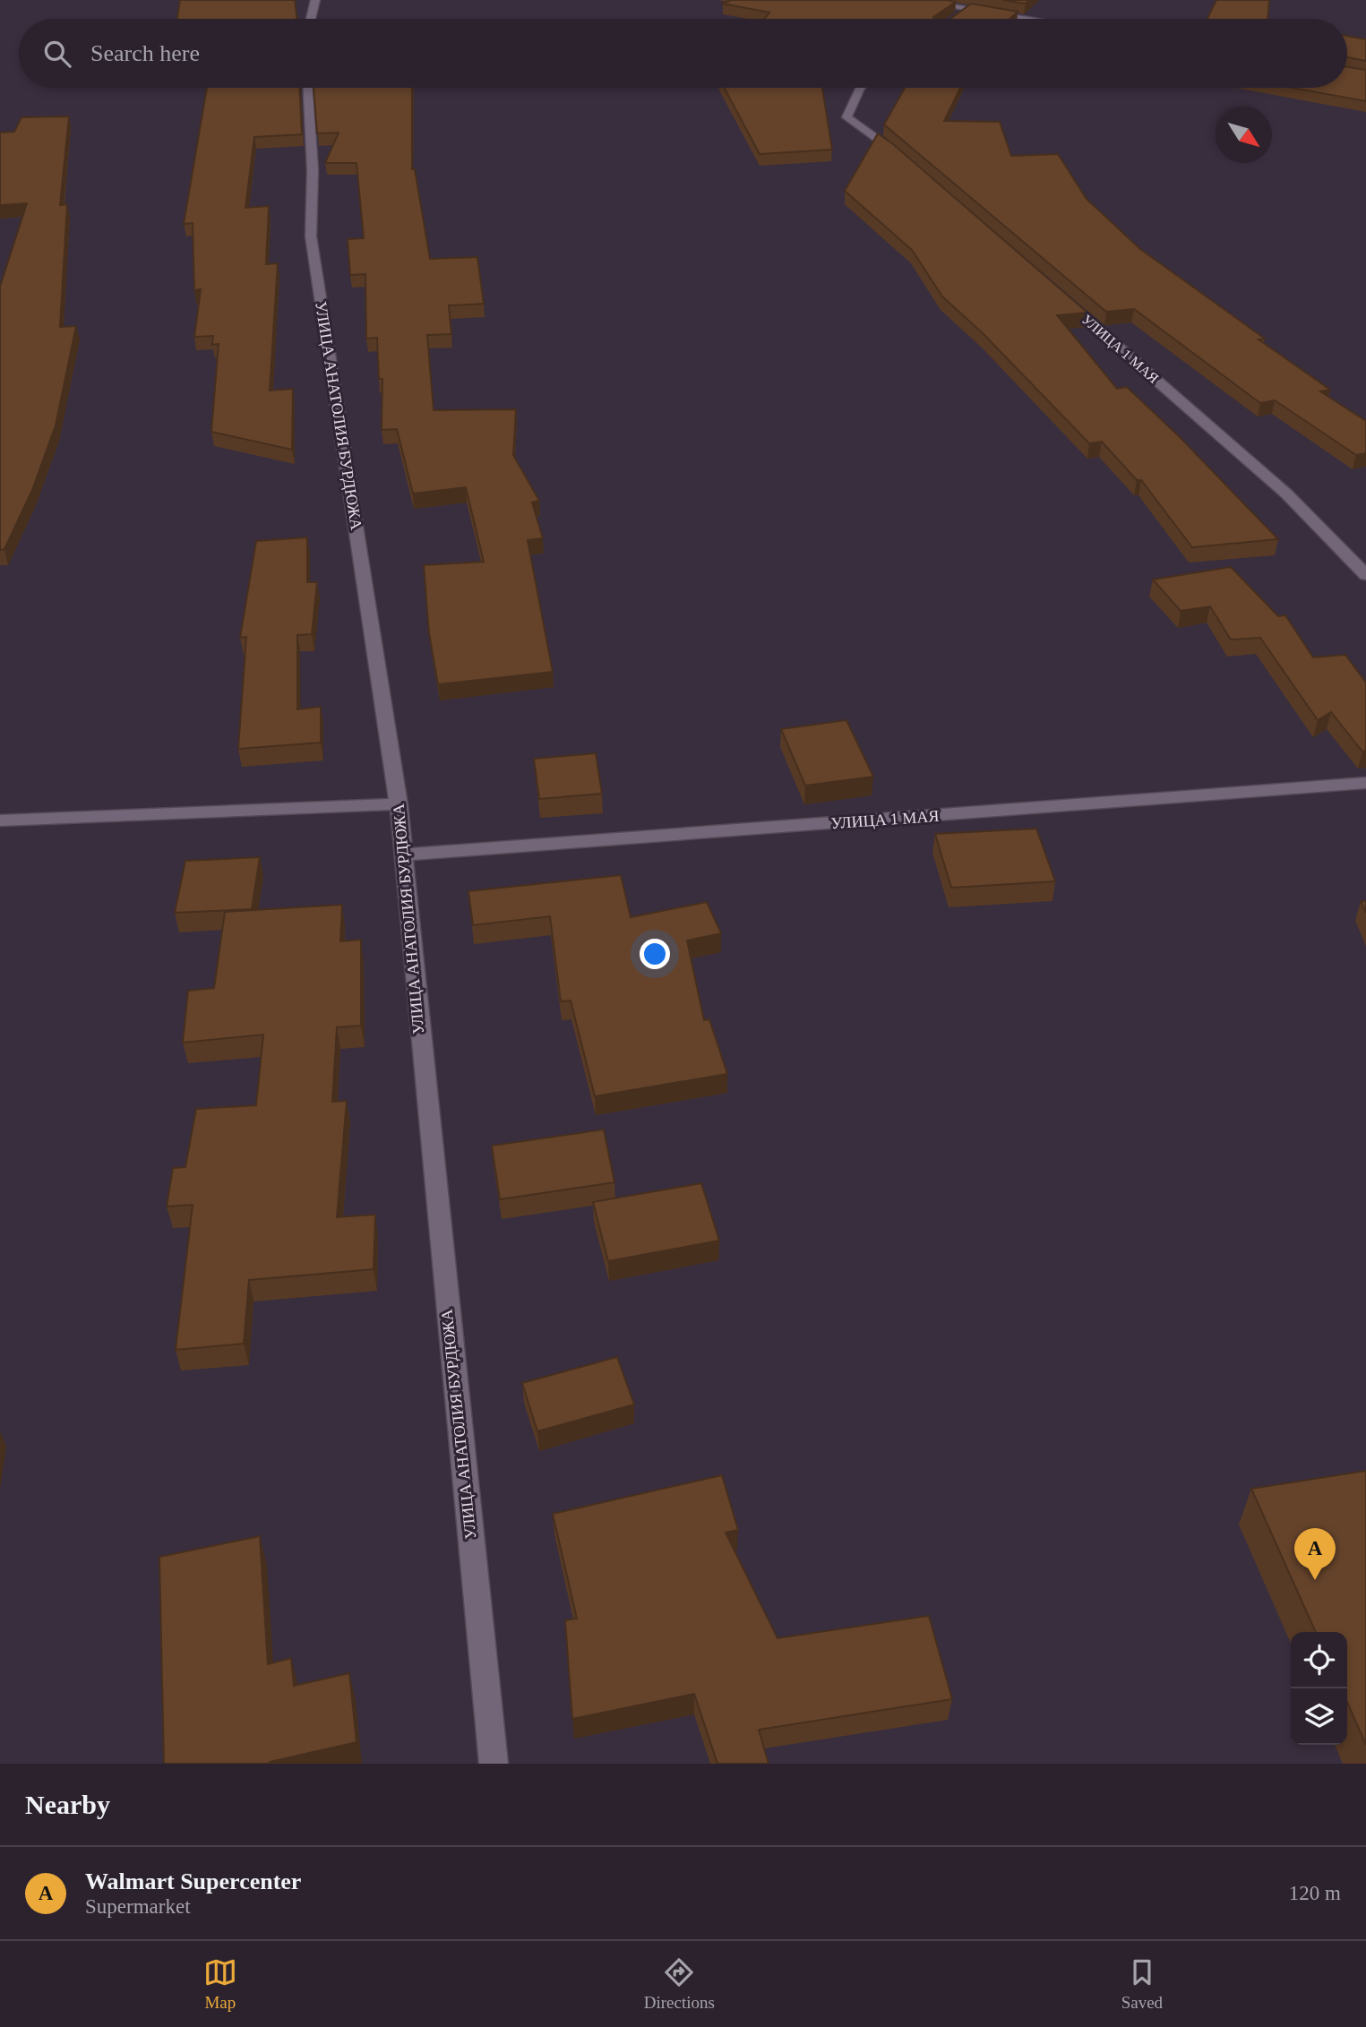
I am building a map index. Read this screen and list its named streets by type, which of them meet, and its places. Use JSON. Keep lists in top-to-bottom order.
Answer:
{
  "streets": {
    "street": ["УЛИЦА 1 МАЯ", "УЛИЦА АНАТОЛИЯ БУРДЮЖА"]
  },
  "crossings": [
    ["УЛИЦА 1 МАЯ", "УЛИЦА АНАТОЛИЯ БУРДЮЖА"]
  ],
  "north": "bottom right",
  "page": {
    "search": "Search here",
    "pins": "A",
    "heading": "Nearby",
    "list": [
      {
        "mark": "A",
        "name": "Walmart Supercenter",
        "note": "Supermarket",
        "value": "120 m"
      }
    ],
    "nav": ["Map", "Directions", "Saved"]
  }
}
